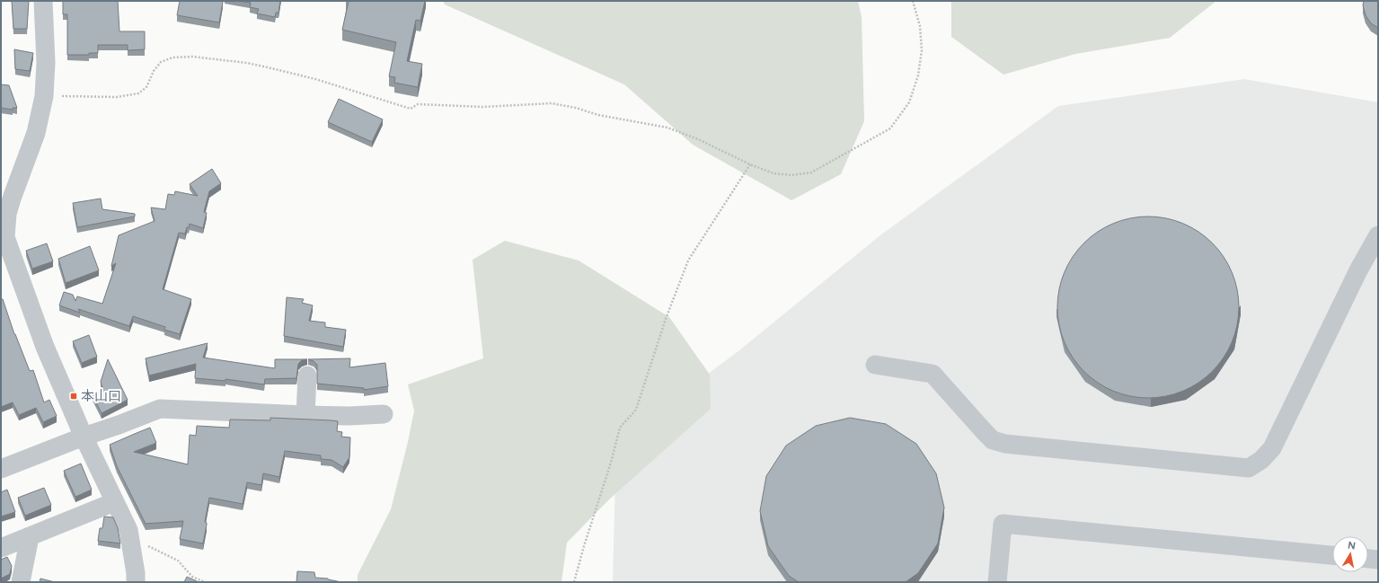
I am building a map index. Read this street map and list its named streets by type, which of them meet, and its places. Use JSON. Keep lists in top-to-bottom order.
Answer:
{
  "places": {
    "transit": ["本山口"]
  },
  "north": "top"
}
